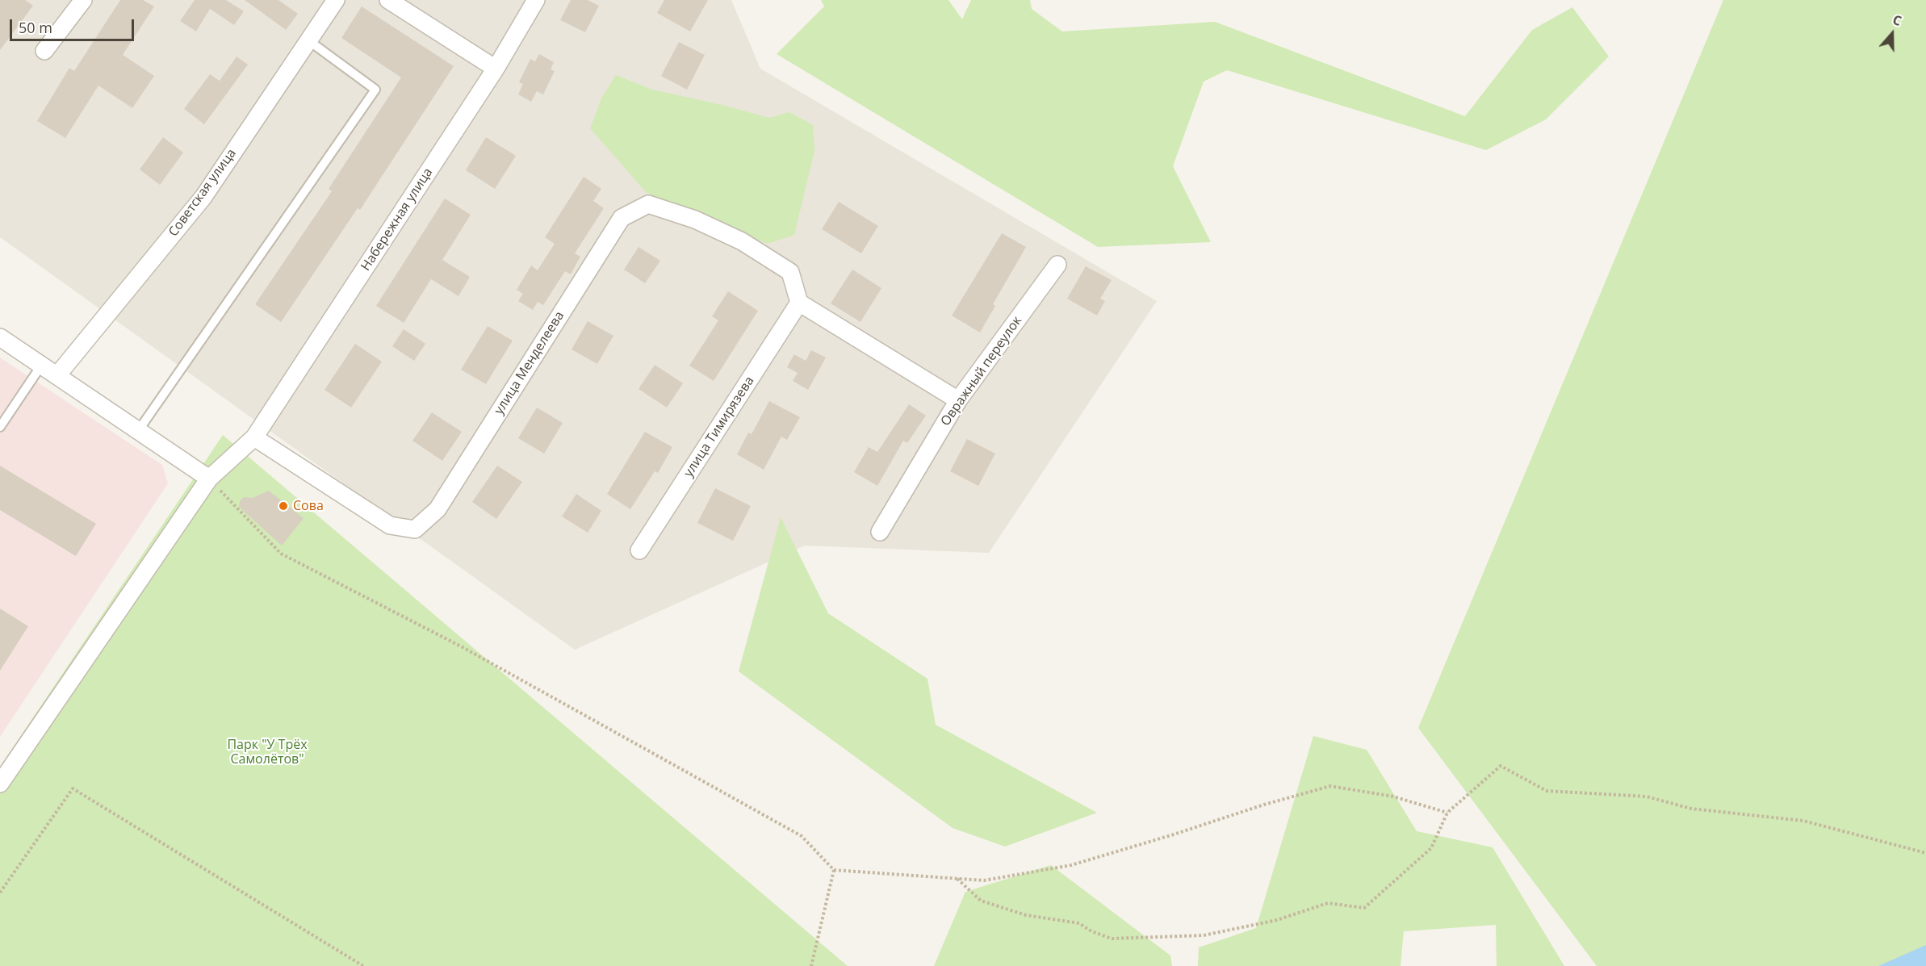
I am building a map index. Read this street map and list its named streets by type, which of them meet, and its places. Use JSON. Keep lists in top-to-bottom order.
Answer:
{
  "streets": {
    "street": [
      "Советская улица",
      "Набережная улица",
      "улица Менделеева",
      "Овражный переулок",
      "улица Тимирязева"
    ]
  },
  "crossings": [
    ["Набережная улица", "улица Менделеева"],
    ["улица Менделеева", "улица Тимирязева"]
  ],
  "parks": ["Парк \"У Трёх Самолётов\""],
  "places": ["Сова"],
  "scale_bar": "50 m",
  "north": "top"
}
